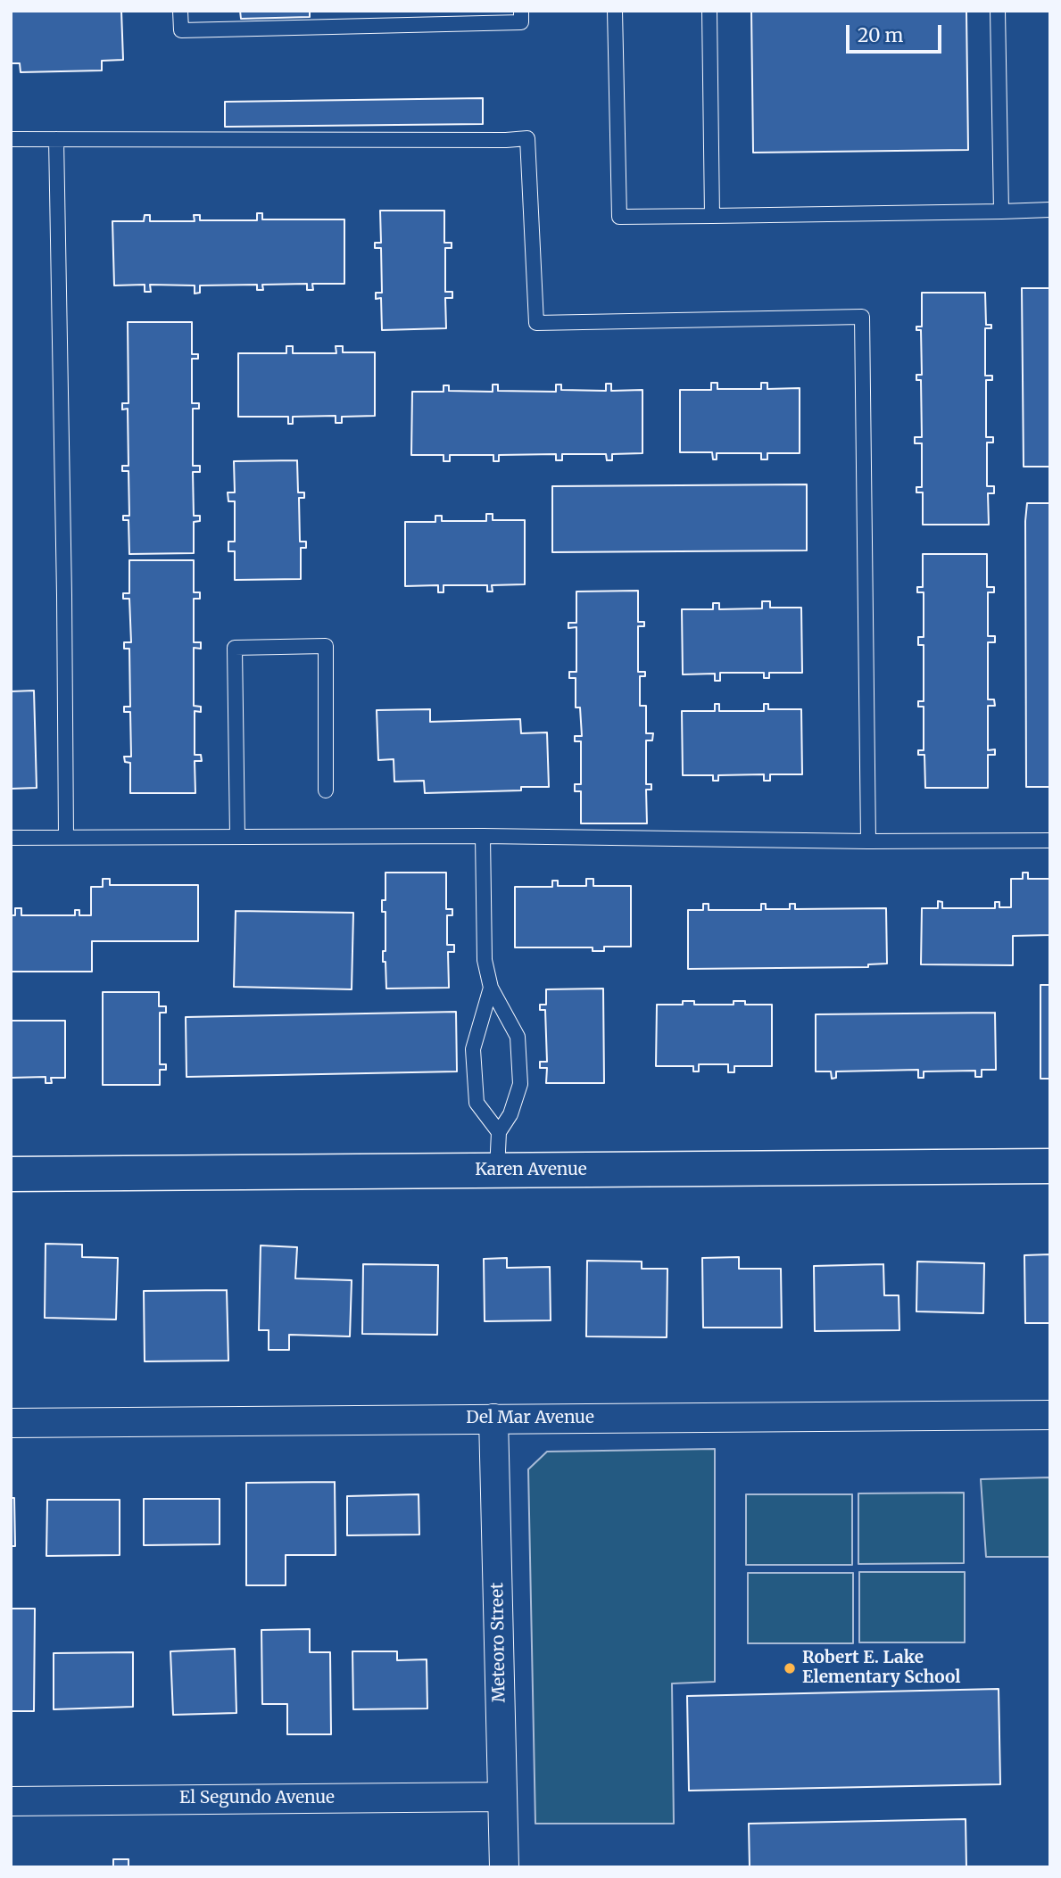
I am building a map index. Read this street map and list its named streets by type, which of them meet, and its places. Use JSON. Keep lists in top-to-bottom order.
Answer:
{
  "streets": {
    "street": [
      "Karen Avenue",
      "Del Mar Avenue",
      "Meteoro Street",
      "El Segundo Avenue"
    ]
  },
  "crossings": [
    ["Del Mar Avenue", "Meteoro Street"],
    ["Meteoro Street", "El Segundo Avenue"]
  ],
  "places": ["Robert E. Lake Elementary School"],
  "scale_bar": "20 m"
}
